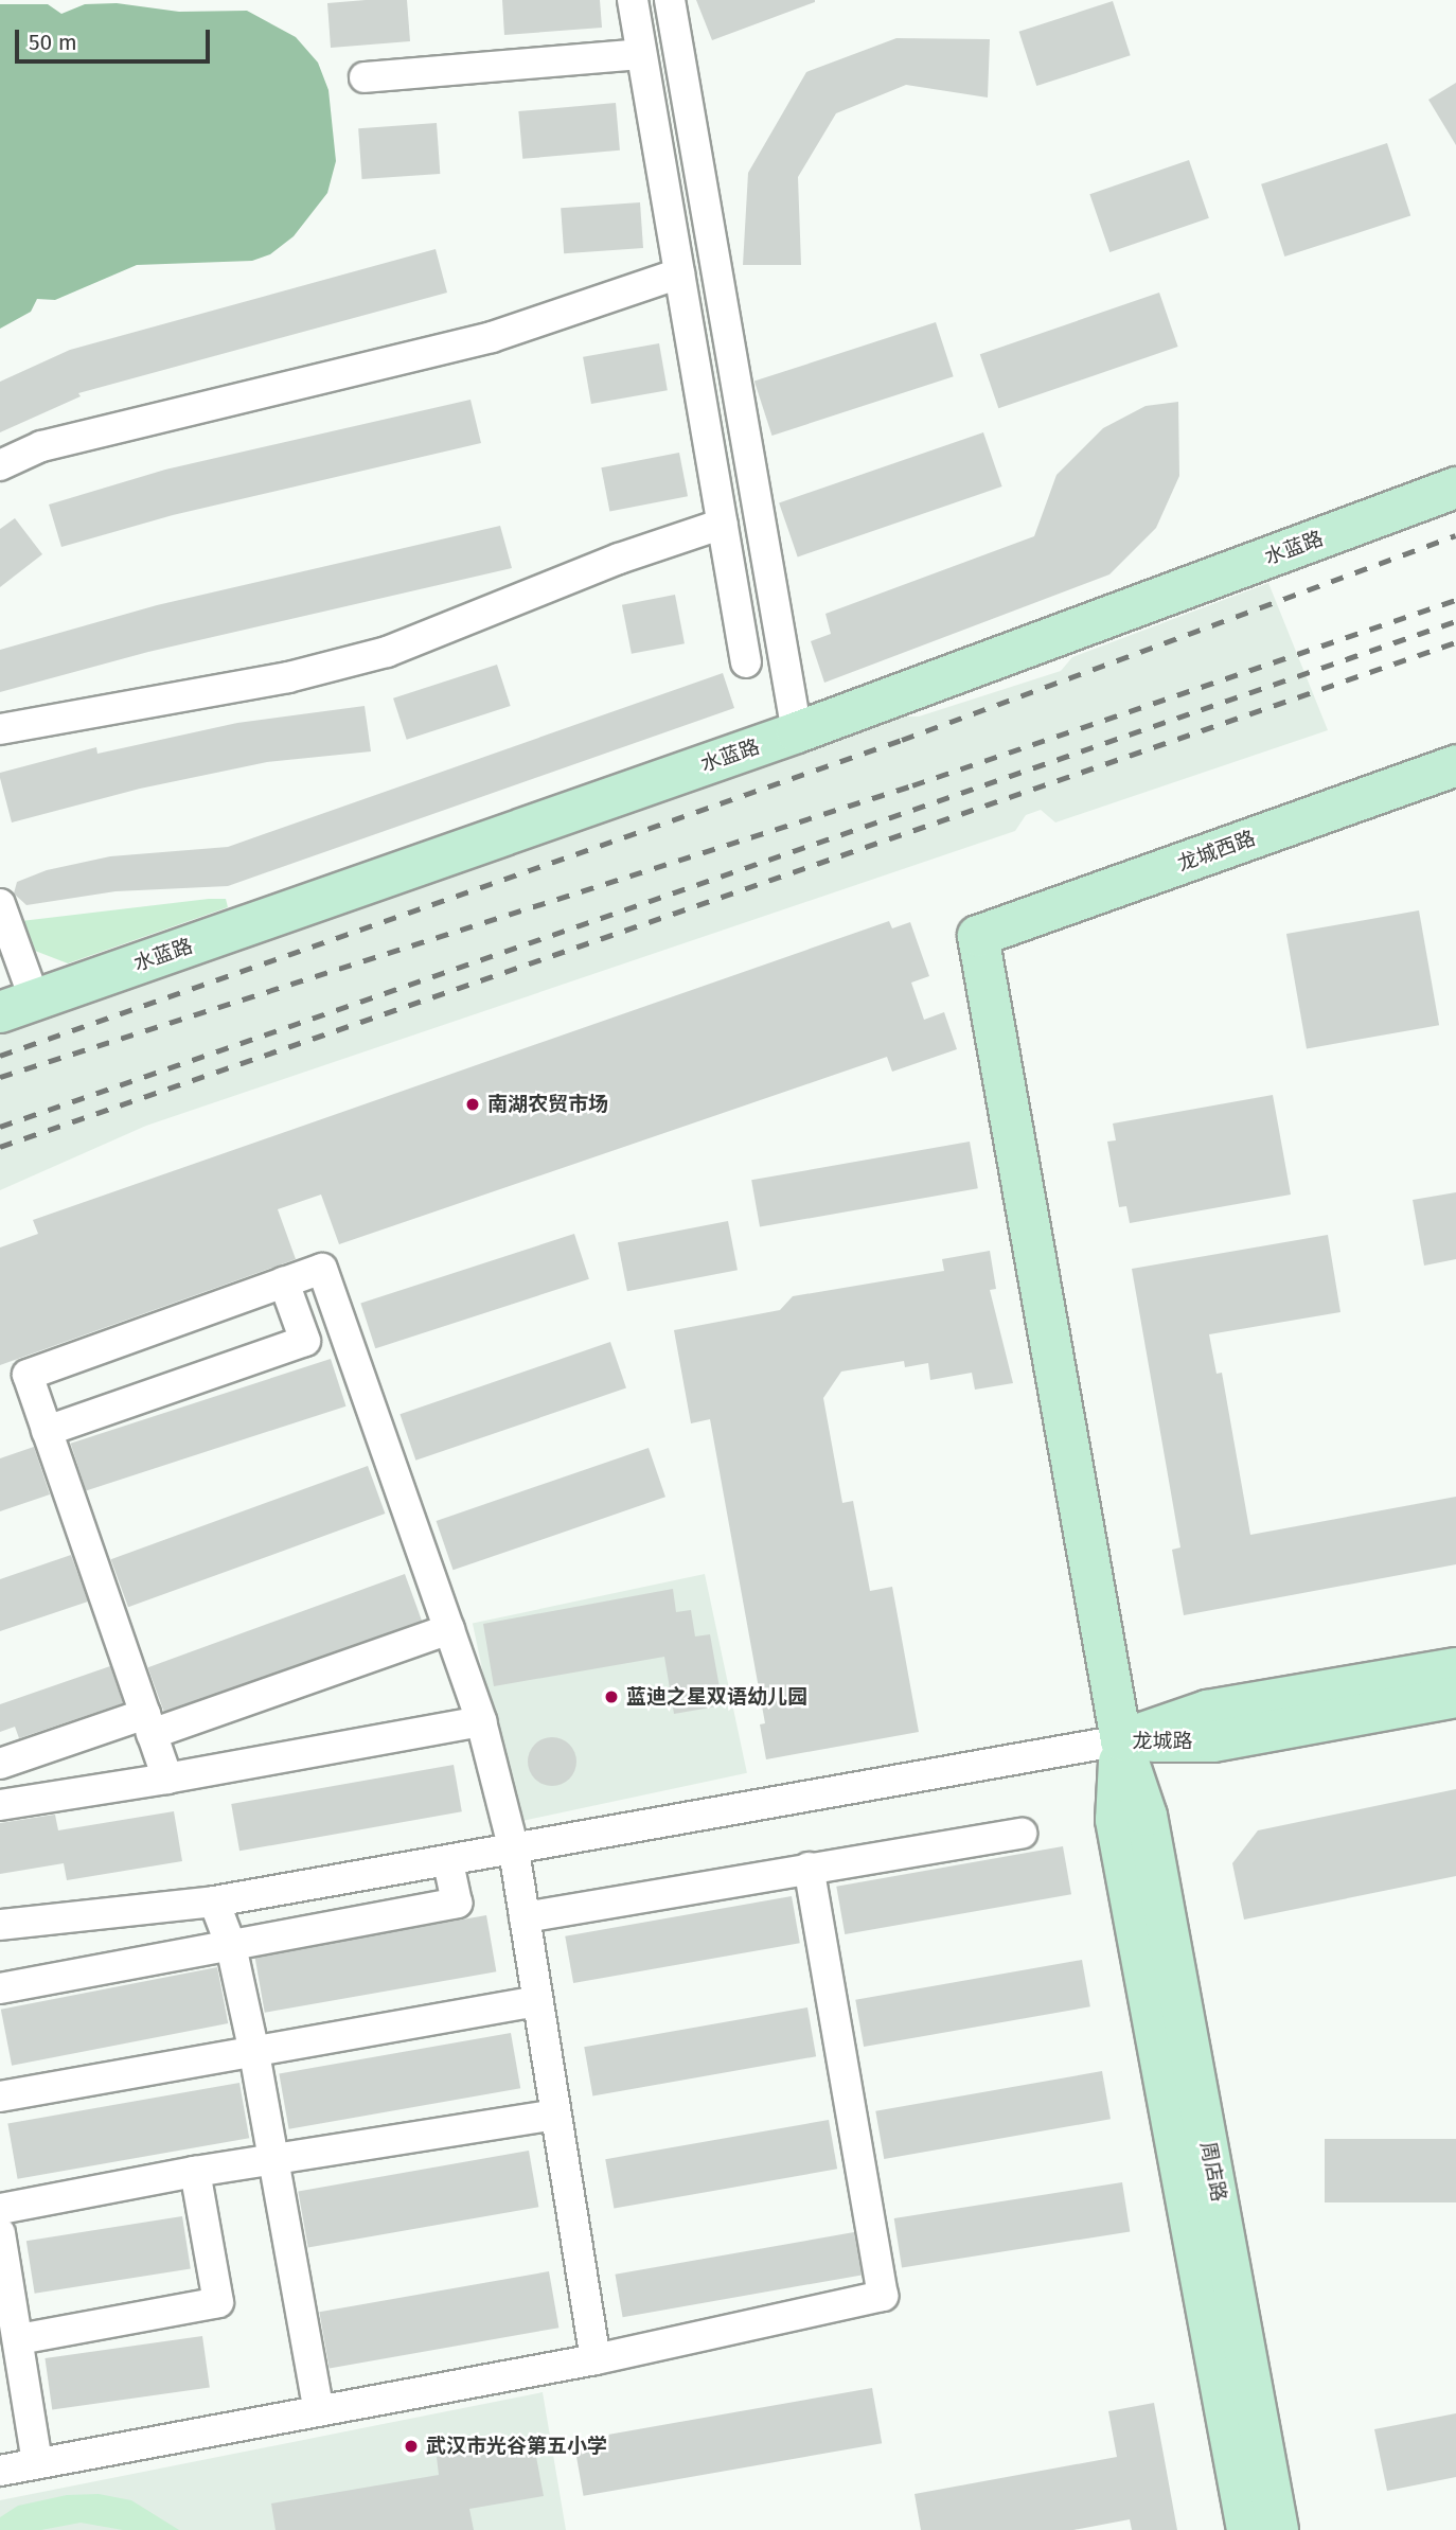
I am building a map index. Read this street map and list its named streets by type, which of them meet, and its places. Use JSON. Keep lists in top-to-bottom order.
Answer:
{
  "streets": {
    "street": [
      "水蓝路",
      "龙城西路",
      "龙城路",
      "周店路"
    ]
  },
  "crossings": [
    ["龙城西路", "周店路"],
    ["龙城路", "周店路"]
  ],
  "places": ["南湖农贸市场", "蓝迪之星双语幼儿园", "武汉市光谷第五小学"],
  "scale_bar": "50 m"
}
